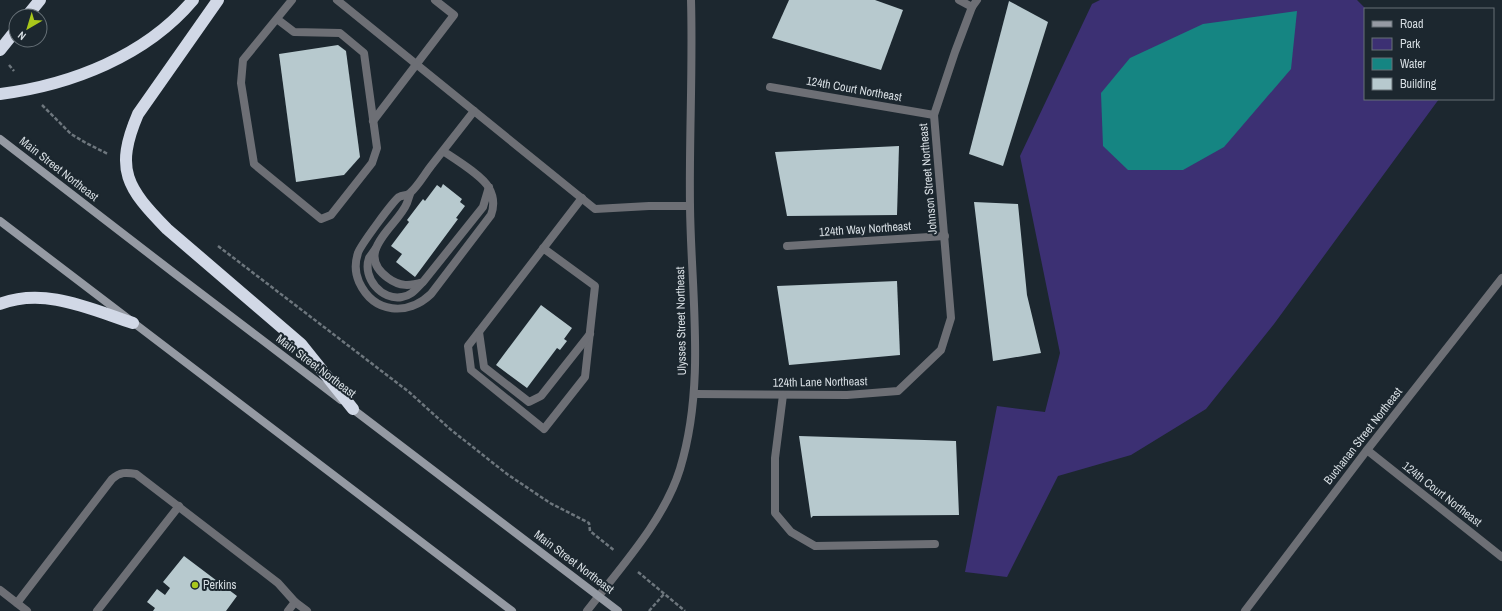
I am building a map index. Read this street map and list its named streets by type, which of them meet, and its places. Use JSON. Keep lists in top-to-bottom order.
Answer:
{
  "streets": {
    "main road": ["Main Street Northeast"],
    "street": [
      "124th Court Northeast",
      "Johnson Street Northeast",
      "124th Way Northeast",
      "Ulysses Street Northeast",
      "124th Lane Northeast",
      "Buchanan Street Northeast"
    ]
  },
  "crossings": [
    ["124th Court Northeast", "Johnson Street Northeast"],
    ["124th Court Northeast", "Buchanan Street Northeast"],
    ["Main Street Northeast", "Ulysses Street Northeast"],
    ["Johnson Street Northeast", "124th Way Northeast"],
    ["Johnson Street Northeast", "124th Lane Northeast"],
    ["Ulysses Street Northeast", "124th Lane Northeast"]
  ],
  "places": ["Perkins"],
  "legend": [
    "Road",
    "Park",
    "Water",
    "Building"
  ],
  "north": "bottom left"
}
